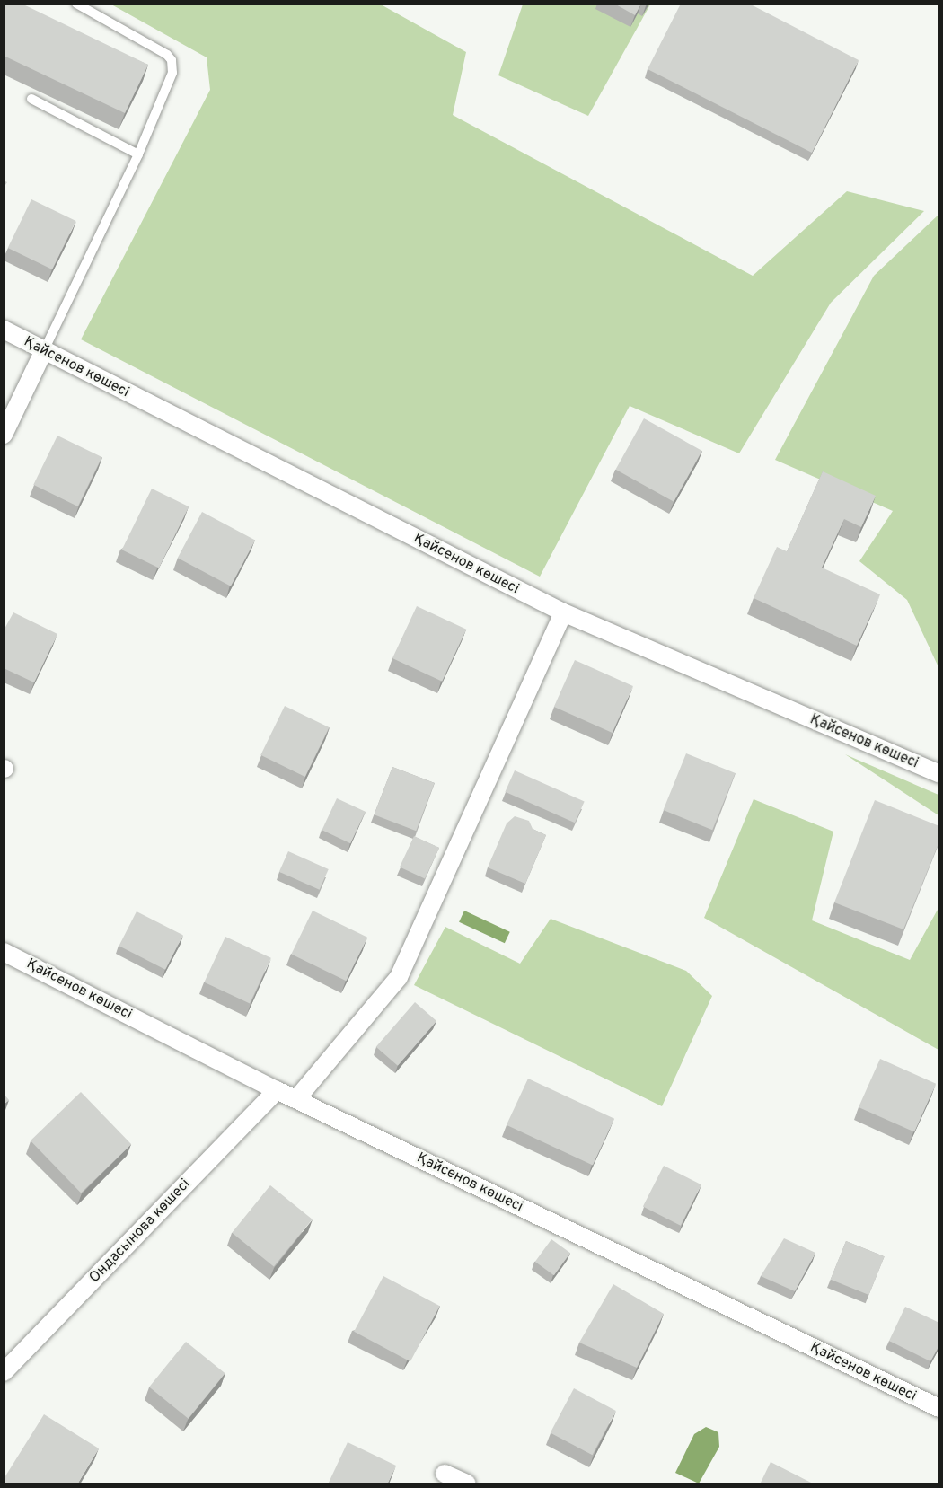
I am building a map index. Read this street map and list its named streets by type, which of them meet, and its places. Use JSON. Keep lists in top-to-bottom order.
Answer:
{
  "streets": {
    "street": ["Қайсенов көшесі", "Ондасынова көшесі"]
  },
  "crossings": [
    ["Қайсенов көшесі", "Ондасынова көшесі"]
  ]
}
